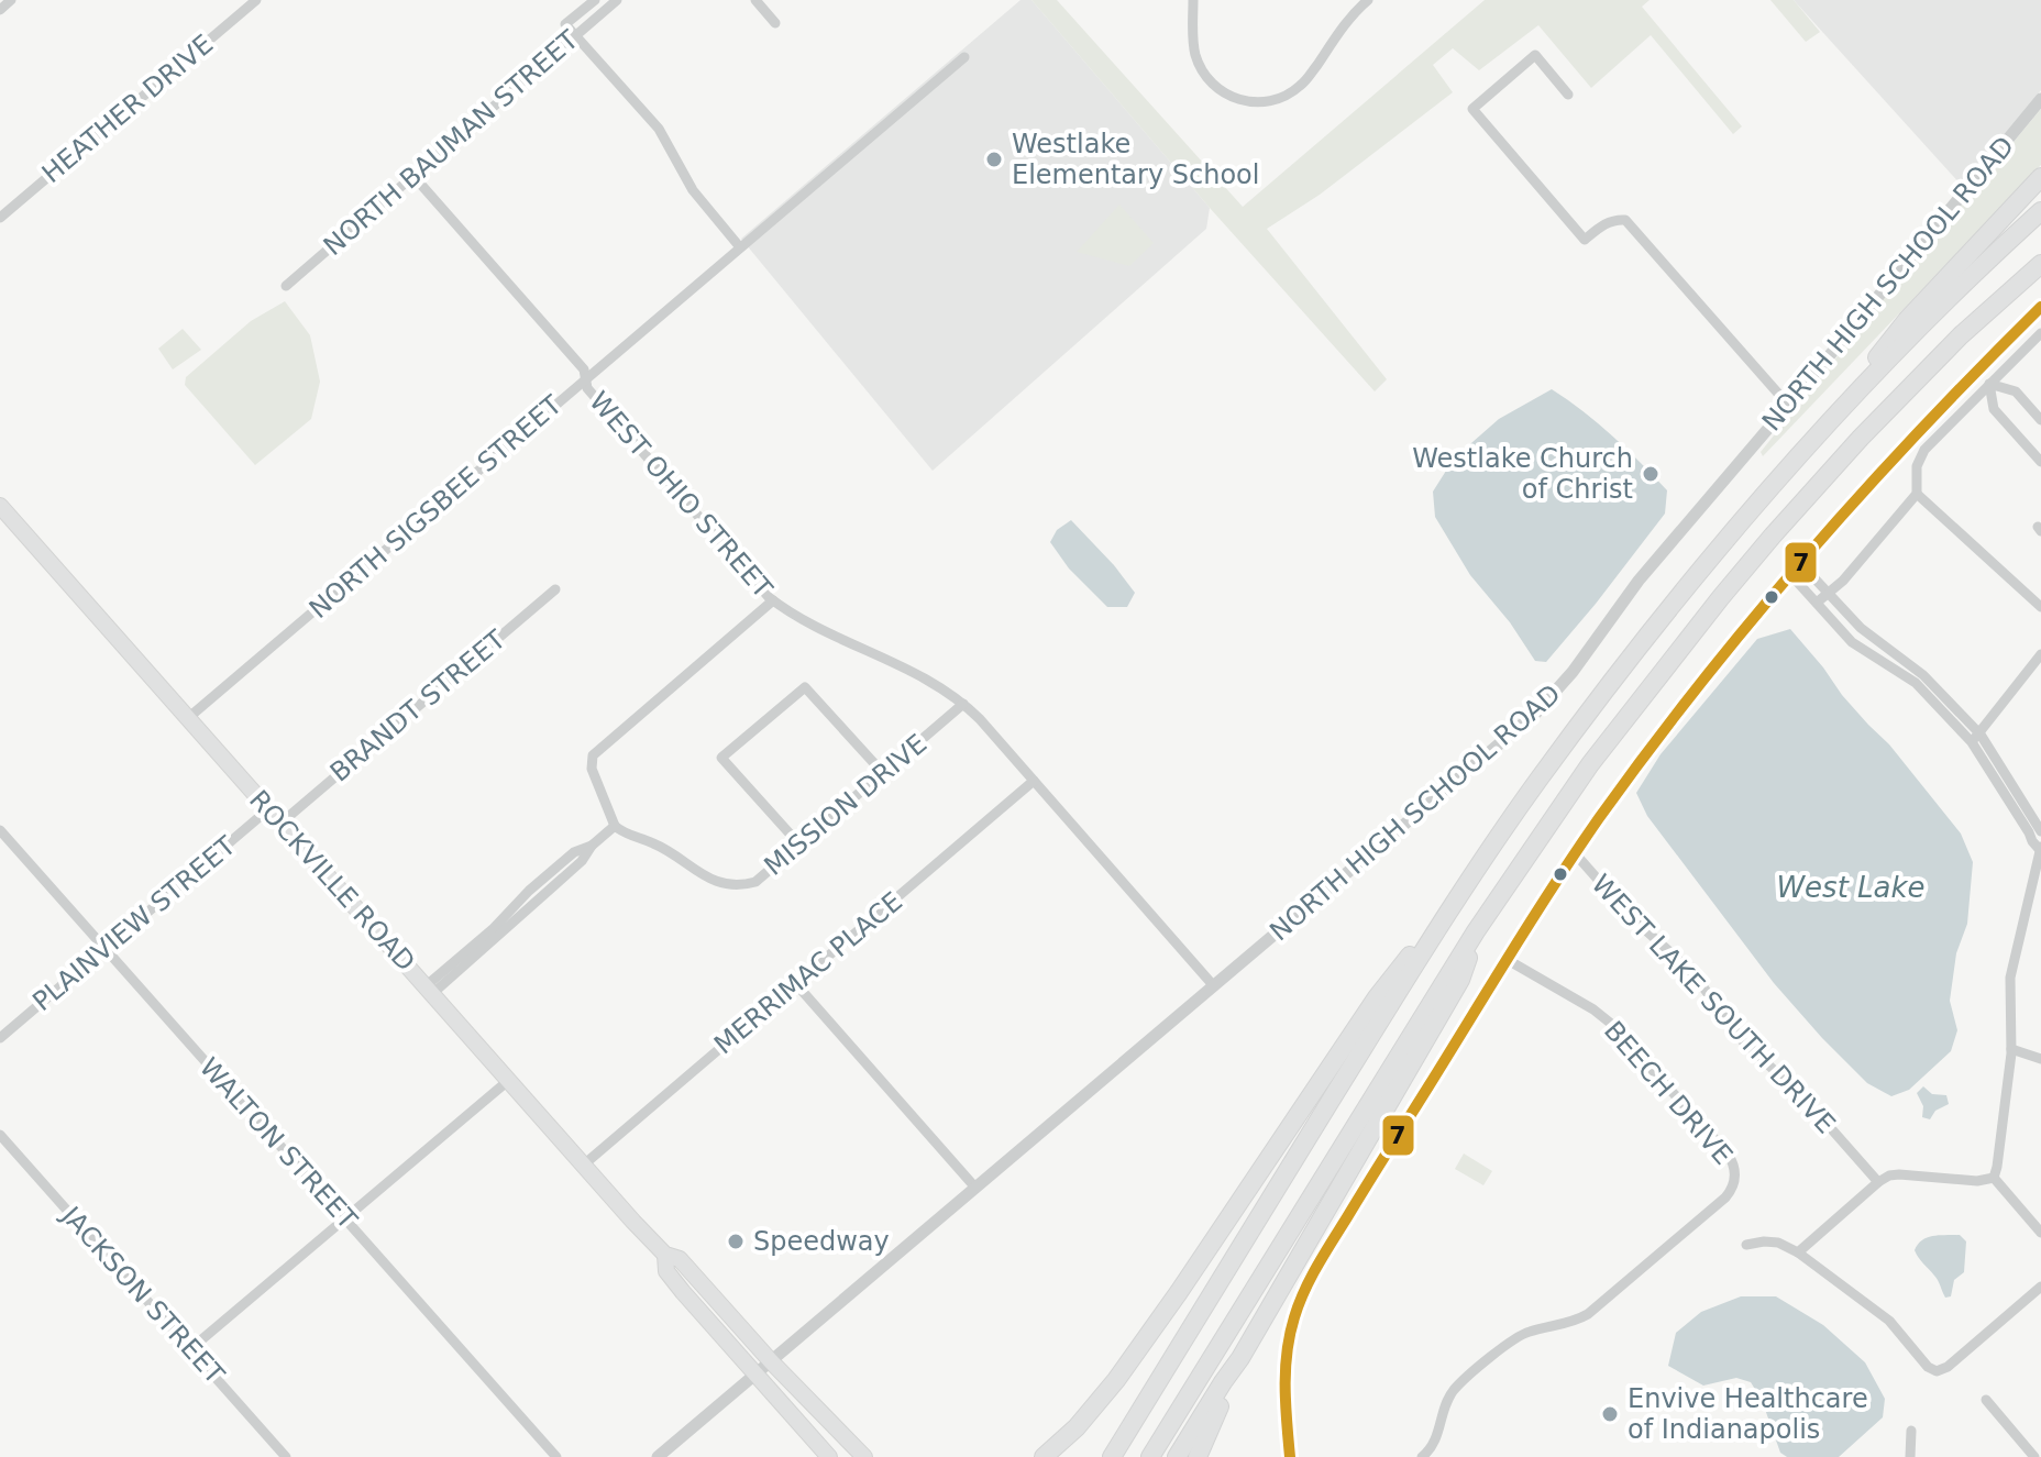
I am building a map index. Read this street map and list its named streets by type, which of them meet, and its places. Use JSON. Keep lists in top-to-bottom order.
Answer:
{
  "streets": {
    "main road": ["ROCKVILLE ROAD"],
    "street": [
      "HEATHER DRIVE",
      "NORTH BAUMAN STREET",
      "NORTH HIGH SCHOOL ROAD",
      "WEST OHIO STREET",
      "NORTH SIGSBEE STREET",
      "BRANDT STREET",
      "MISSION DRIVE",
      "PLAINVIEW STREET",
      "MERRIMAC PLACE",
      "WEST LAKE SOUTH DRIVE",
      "BEECH DRIVE",
      "WALTON STREET",
      "JACKSON STREET"
    ]
  },
  "crossings": [
    ["NORTH BAUMAN STREET", "WEST OHIO STREET"],
    ["NORTH HIGH SCHOOL ROAD", "WEST OHIO STREET"],
    ["NORTH HIGH SCHOOL ROAD", "ROCKVILLE ROAD"],
    ["WEST OHIO STREET", "NORTH SIGSBEE STREET"],
    ["WEST OHIO STREET", "MISSION DRIVE"],
    ["WEST OHIO STREET", "MERRIMAC PLACE"],
    ["NORTH SIGSBEE STREET", "ROCKVILLE ROAD"],
    ["BRANDT STREET", "ROCKVILLE ROAD"],
    ["ROCKVILLE ROAD", "PLAINVIEW STREET"],
    ["ROCKVILLE ROAD", "MERRIMAC PLACE"],
    ["PLAINVIEW STREET", "WALTON STREET"]
  ],
  "water": ["West Lake"],
  "places": [
    "Westlake Elementary School",
    "Westlake Church of Christ",
    "Speedway",
    "Envive Healthcare of Indianapolis"
  ],
  "lines": ["transit line 7"]
}
